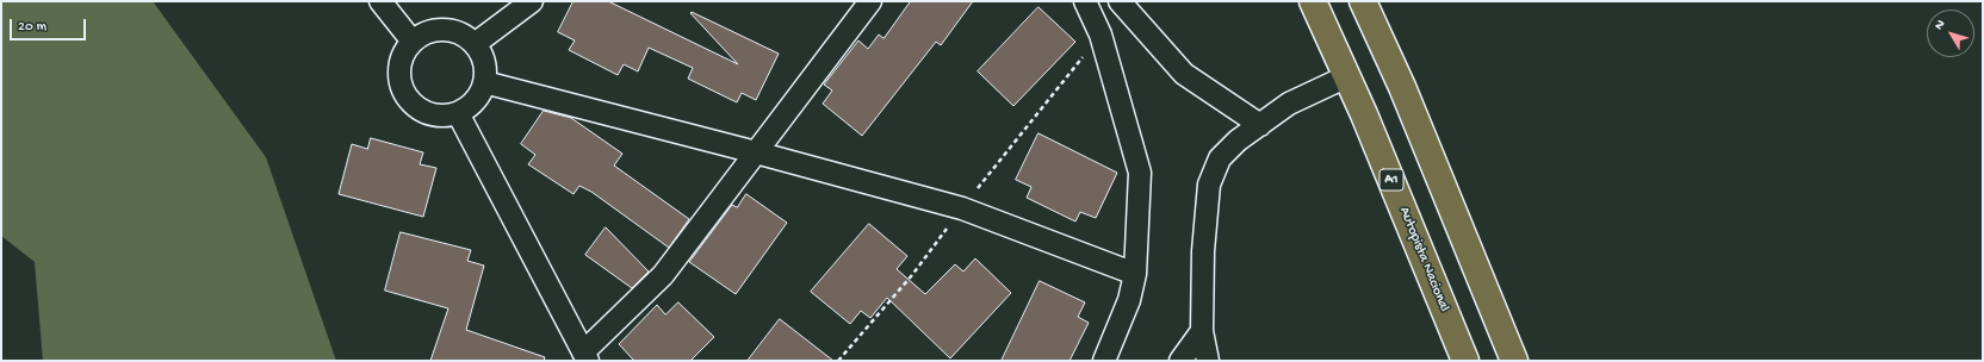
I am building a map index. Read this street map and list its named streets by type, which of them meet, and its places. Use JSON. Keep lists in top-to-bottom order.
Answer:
{
  "streets": {
    "highway": ["A1", "Autopista Nacional"]
  },
  "scale_bar": "20 m",
  "north": "top left"
}
